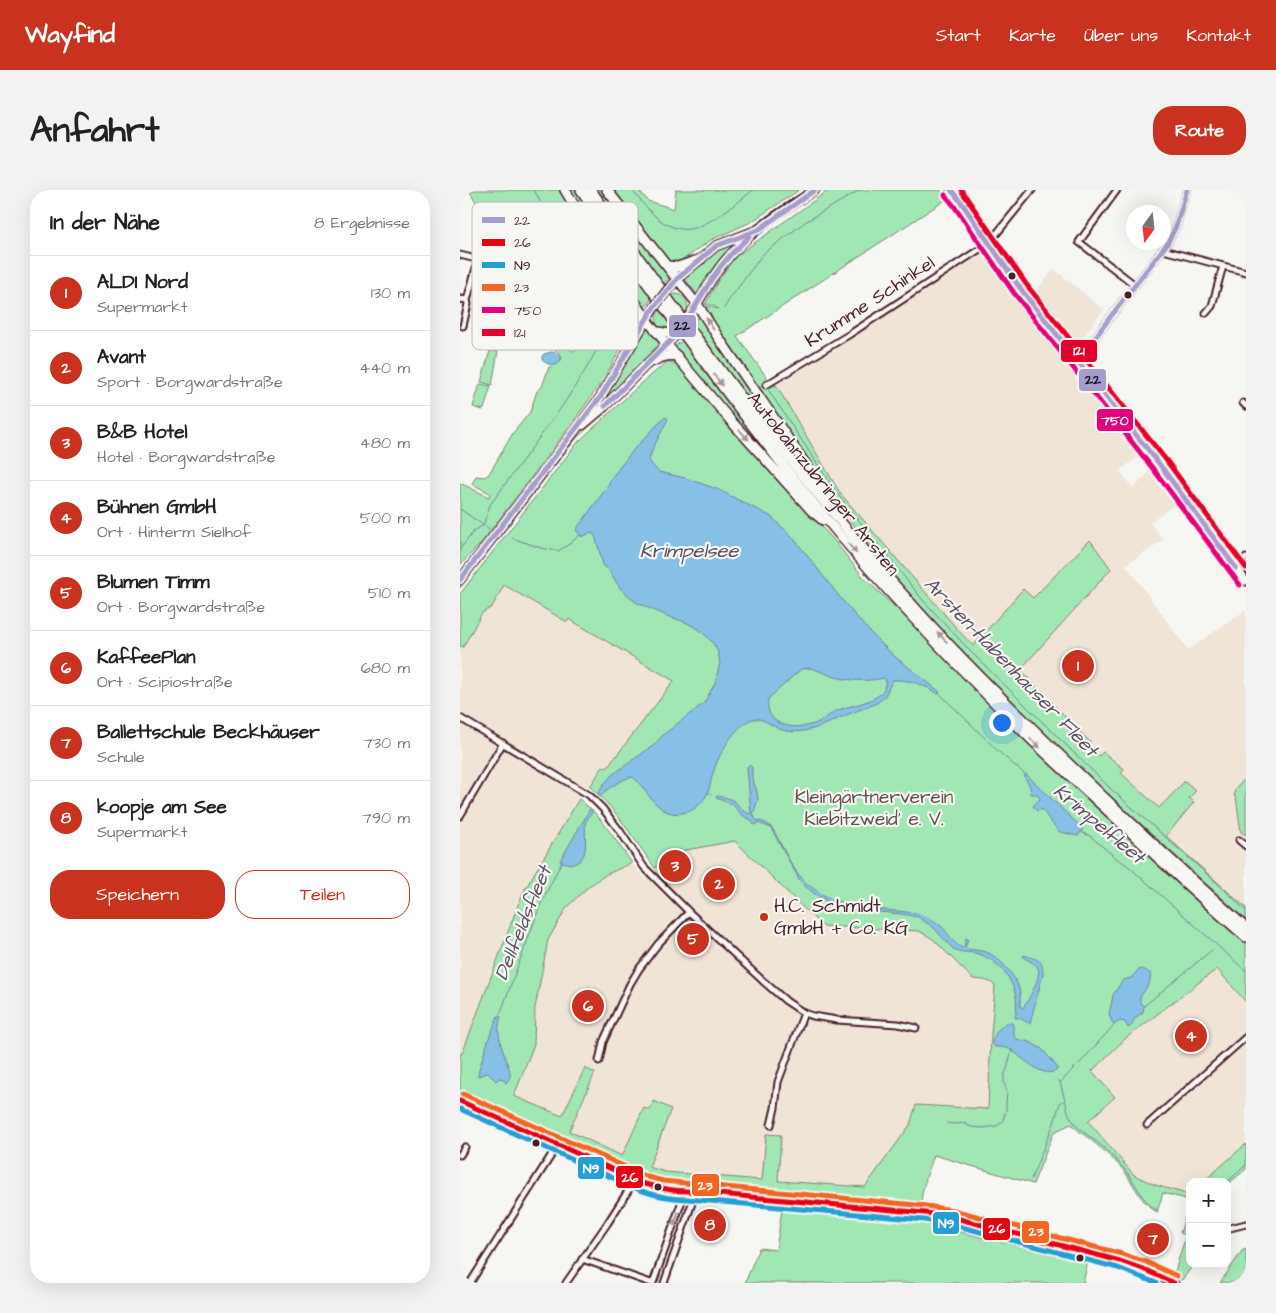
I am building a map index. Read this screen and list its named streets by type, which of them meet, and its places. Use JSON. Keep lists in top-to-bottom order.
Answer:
{
  "streets": {
    "highway": ["Autobahnzubringer Arsten"],
    "street": ["Krumme Schinkel"]
  },
  "water": [
    "Krimpelsee",
    "Arsten-Habenhauser Fleet",
    "Krimpelfleet",
    "Dellfeldsfleet"
  ],
  "parks": ["Kleingärtnerverein Kiebitzweid' e. V."],
  "places": ["H.C. Schmidt GmbH + Co. KG"],
  "lines": [
    "transit line 22",
    "transit line 121",
    "transit line 750",
    "transit line 23",
    "transit line 26",
    "transit line N9"
  ],
  "legend": [
    "22",
    "26",
    "N9",
    "23",
    "750",
    "121"
  ],
  "north": "bottom",
  "page": {
    "header": "Wayfind",
    "nav": [
      "Start",
      "Karte",
      "Über uns",
      "Kontakt"
    ],
    "title": "Anfahrt",
    "buttons": [
      "Route",
      ["Speichern", "Teilen"]
    ],
    "heading": ["In der Nähe", "8 Ergebnisse"],
    "list": [
      {
        "mark": "1",
        "name": "ALDI Nord",
        "note": "Supermarkt",
        "value": "130 m"
      },
      {
        "mark": "2",
        "name": "Avant",
        "note": "Sport · Borgwardstraße",
        "value": "440 m"
      },
      {
        "mark": "3",
        "name": "B&B Hotel",
        "note": "Hotel · Borgwardstraße",
        "value": "480 m"
      },
      {
        "mark": "4",
        "name": "Bühnen GmbH",
        "note": "Ort · Hinterm Sielhof",
        "value": "500 m"
      },
      {
        "mark": "5",
        "name": "Blumen Timm",
        "note": "Ort · Borgwardstraße",
        "value": "510 m"
      },
      {
        "mark": "6",
        "name": "KaffeePlan",
        "note": "Ort · Scipiostraße",
        "value": "680 m"
      },
      {
        "mark": "7",
        "name": "Ballettschule Beckhäuser",
        "note": "Schule",
        "value": "730 m"
      },
      {
        "mark": "8",
        "name": "koopje am See",
        "note": "Supermarkt",
        "value": "790 m"
      }
    ],
    "pins": [
      "1",
      "3",
      "2",
      "5",
      "6",
      "4",
      "8",
      "7"
    ],
    "map_buttons": ["+", "−"]
  }
}
